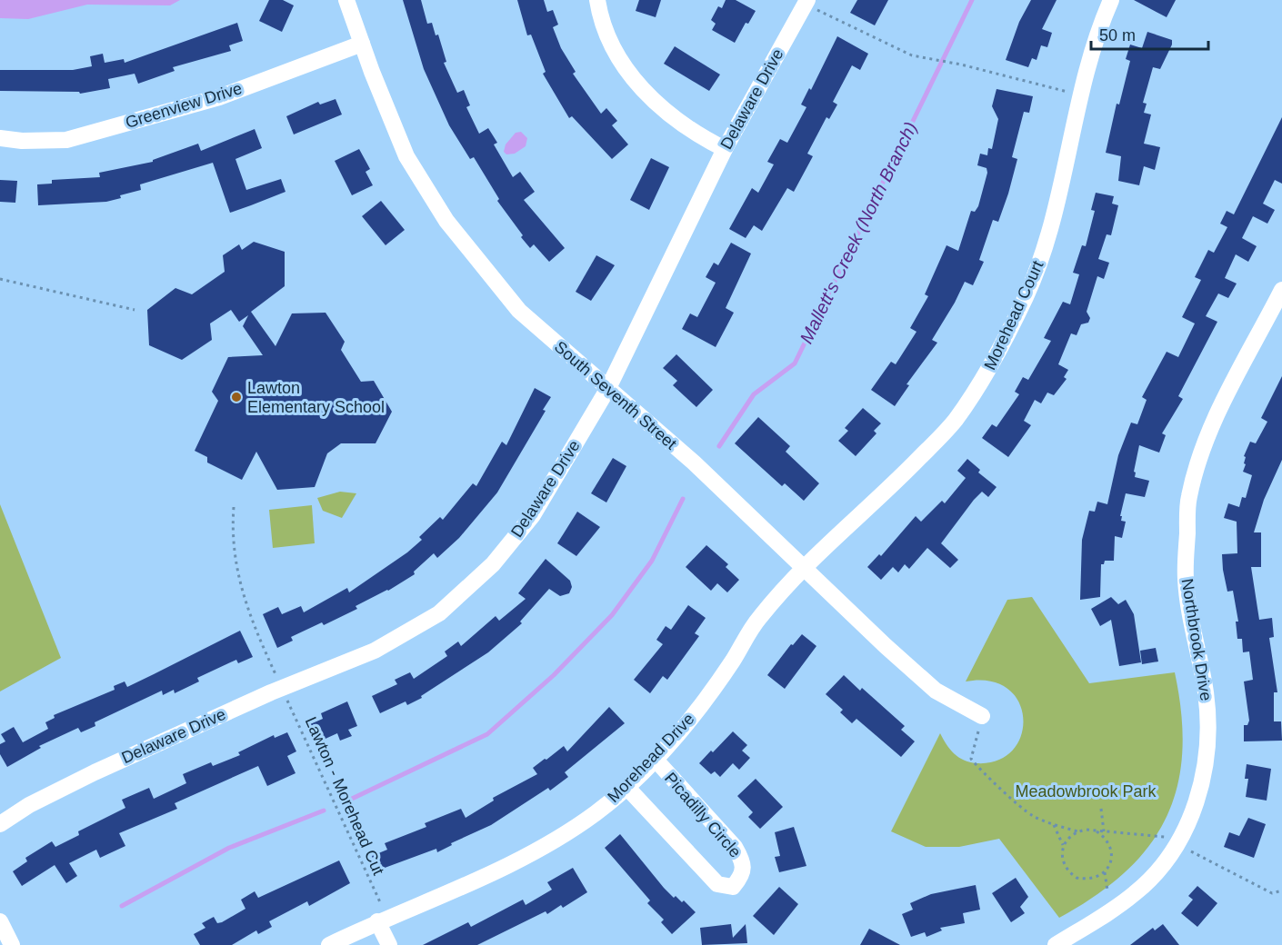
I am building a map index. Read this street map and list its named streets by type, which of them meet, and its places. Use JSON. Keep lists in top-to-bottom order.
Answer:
{
  "streets": {
    "street": [
      "Delaware Drive",
      "Greenview Drive",
      "Morehead Court",
      "South Seventh Street",
      "Northbrook Drive",
      "Morehead Drive",
      "Picadilly Circle"
    ],
    "path": ["Lawton - Morehead Cut"]
  },
  "crossings": [
    ["Delaware Drive", "South Seventh Street"],
    ["Greenview Drive", "South Seventh Street"],
    ["Morehead Court", "South Seventh Street"],
    ["Morehead Court", "Morehead Drive"],
    ["South Seventh Street", "Morehead Drive"],
    ["Morehead Drive", "Picadilly Circle"]
  ],
  "water": ["Mallett's Creek (North Branch)"],
  "parks": ["Meadowbrook Park"],
  "places": ["Lawton Elementary School"],
  "scale_bar": "50 m"
}
